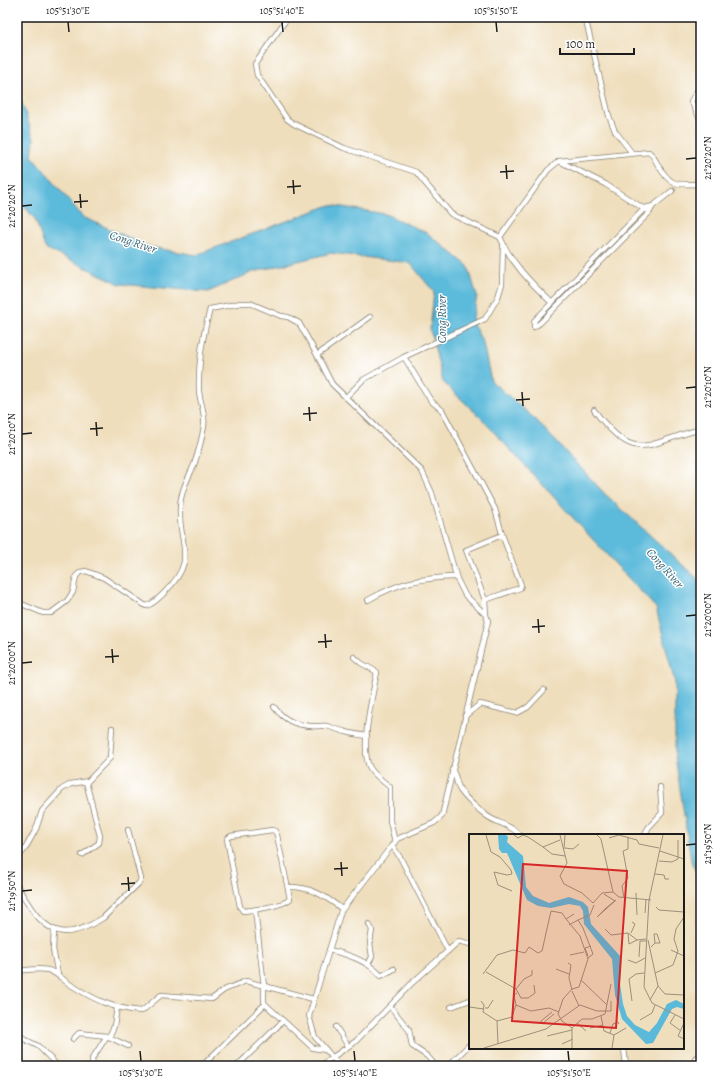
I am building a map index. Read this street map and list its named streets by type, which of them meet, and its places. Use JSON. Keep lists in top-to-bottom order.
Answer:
{
  "water": ["Cong River"],
  "scale_bar": "100 m",
  "coordinates": [
    "105°51'30\"E",
    "105°51'40\"E",
    "105°51'50\"E",
    "21°20'20\"N",
    "21°20'10\"N",
    "21°20'00\"N",
    "21°19'50\"N"
  ]
}
